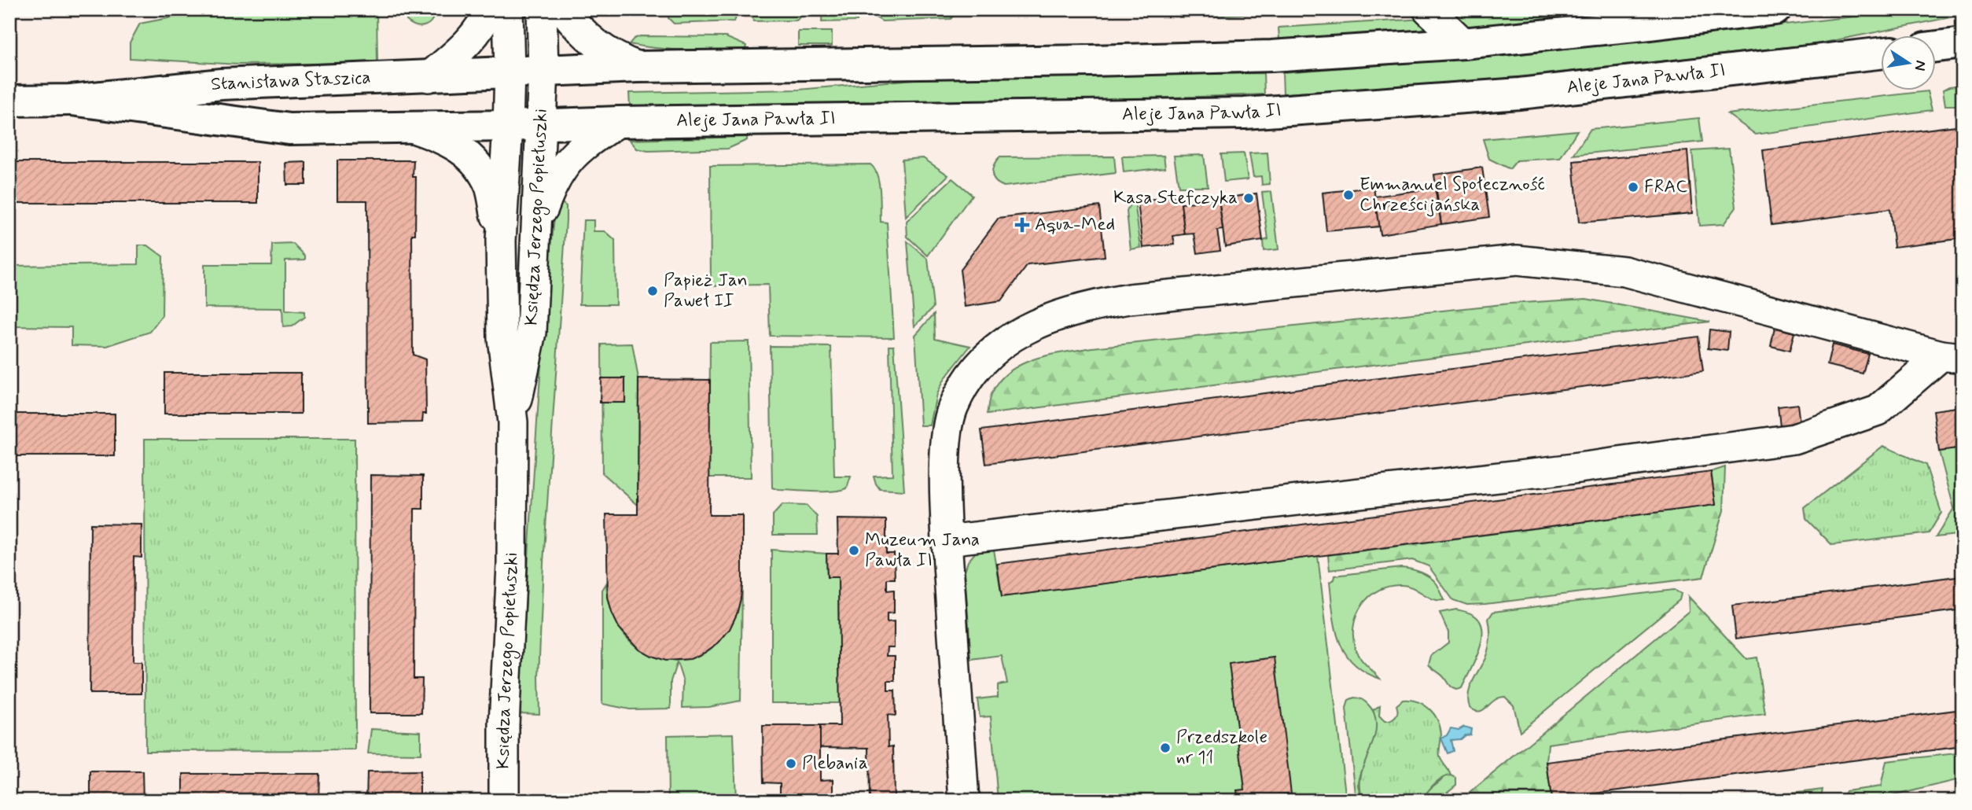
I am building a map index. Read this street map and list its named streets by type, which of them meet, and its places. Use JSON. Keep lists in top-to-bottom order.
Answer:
{
  "streets": {
    "main road": ["Aleje Jana Pawła II", "Stanisława Staszica"],
    "street": ["Księdza Jerzego Popiełuszki"]
  },
  "crossings": [
    ["Aleje Jana Pawła II", "Stanisława Staszica"],
    ["Aleje Jana Pawła II", "Księdza Jerzego Popiełuszki"],
    ["Stanisława Staszica", "Księdza Jerzego Popiełuszki"]
  ],
  "places": {
    "other": [
      "FRAC",
      "Emmanuel Społeczność Chrześcijańska",
      "Kasa Stefczyka",
      "Papież Jan Paweł II",
      "Muzeum Jana Pawła II",
      "Przedszkole nr 11",
      "Plebania"
    ],
    "health": ["Aqua-Med"]
  },
  "north": "right"
}
